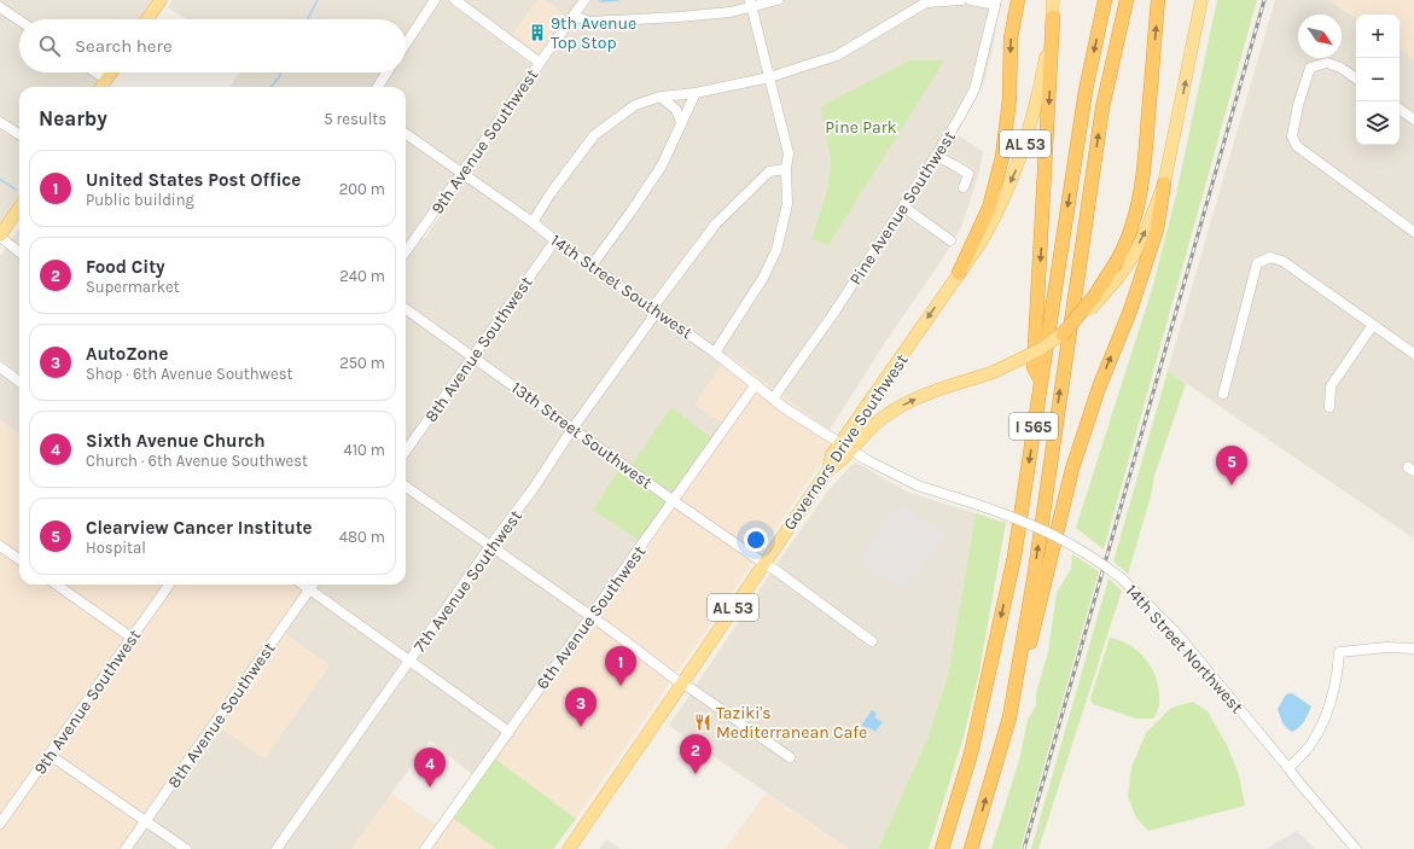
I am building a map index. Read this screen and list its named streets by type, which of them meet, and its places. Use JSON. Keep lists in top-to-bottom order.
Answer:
{
  "streets": {
    "highway": ["I 565"],
    "main road": ["AL 53", "Governors Drive Southwest"],
    "street": [
      "9th Avenue Southwest",
      "Pine Avenue Southwest",
      "14th Street Southwest",
      "8th Avenue Southwest",
      "13th Street Southwest",
      "7th Avenue Southwest",
      "6th Avenue Southwest",
      "14th Street Northwest"
    ]
  },
  "crossings": [
    ["9th Avenue Southwest", "14th Street Southwest"],
    ["AL 53", "14th Street Southwest"],
    ["AL 53", "Governors Drive Southwest"],
    ["AL 53", "14th Street Northwest"],
    ["Pine Avenue Southwest", "14th Street Southwest"],
    ["14th Street Southwest", "8th Avenue Southwest"],
    ["14th Street Southwest", "Governors Drive Southwest"],
    ["14th Street Southwest", "7th Avenue Southwest"],
    ["14th Street Southwest", "6th Avenue Southwest"],
    ["14th Street Southwest", "14th Street Northwest"],
    ["8th Avenue Southwest", "13th Street Southwest"],
    ["13th Street Southwest", "Governors Drive Southwest"],
    ["13th Street Southwest", "7th Avenue Southwest"],
    ["13th Street Southwest", "6th Avenue Southwest"],
    ["Governors Drive Southwest", "14th Street Northwest"]
  ],
  "parks": ["Pine Park"],
  "places": {
    "building": ["9th Avenue Top Stop"],
    "restaurant": ["Taziki's Mediterranean Cafe"]
  },
  "north": "bottom right",
  "page": {
    "map_buttons": ["+", "−"],
    "search": "Search here",
    "heading": ["Nearby", "5 results"],
    "list": [
      {
        "mark": "1",
        "name": "United States Post Office",
        "note": "Public building",
        "value": "200 m"
      },
      {
        "mark": "2",
        "name": "Food City",
        "note": "Supermarket",
        "value": "240 m"
      },
      {
        "mark": "3",
        "name": "AutoZone",
        "note": "Shop · 6th Avenue Southwest",
        "value": "250 m"
      },
      {
        "mark": "4",
        "name": "Sixth Avenue Church",
        "note": "Church · 6th Avenue Southwest",
        "value": "410 m"
      },
      {
        "mark": "5",
        "name": "Clearview Cancer Institute",
        "note": "Hospital",
        "value": "480 m"
      }
    ],
    "pins": [
      "5",
      "1",
      "3",
      "2",
      "4"
    ]
  }
}
